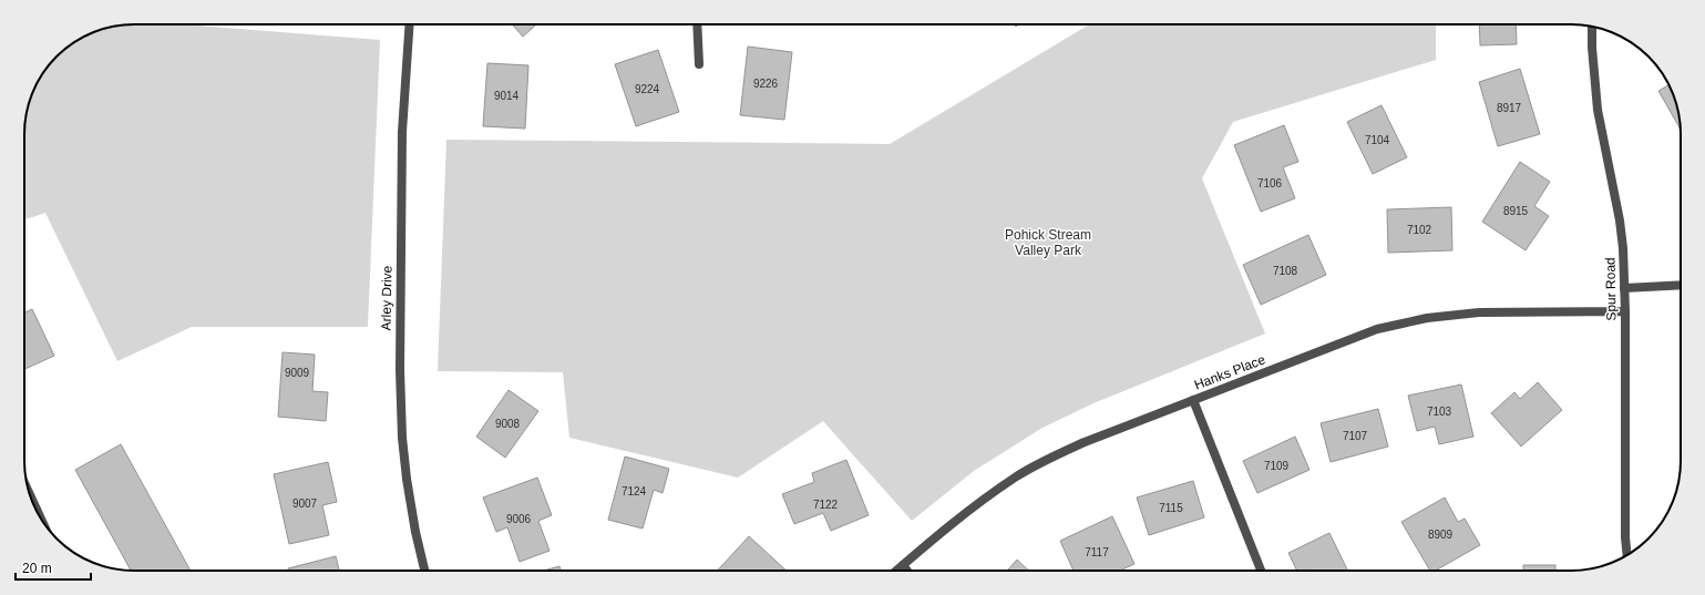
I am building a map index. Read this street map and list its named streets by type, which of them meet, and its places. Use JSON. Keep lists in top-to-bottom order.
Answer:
{
  "streets": {
    "street": ["Spur Road", "Arley Drive", "Hanks Place"]
  },
  "crossings": [
    ["Spur Road", "Hanks Place"]
  ],
  "parks": ["Pohick Stream Valley Park"],
  "house_numbers": [
    "9226",
    "9224",
    "9014",
    "8917",
    "7104",
    "7106",
    "8915",
    "7102",
    "7108",
    "9009",
    "7103",
    "9008",
    "7107",
    "7109",
    "7124",
    "9007",
    "7122",
    "7115",
    "9006",
    "8909",
    "7117"
  ],
  "scale_bar": "20 m"
}
